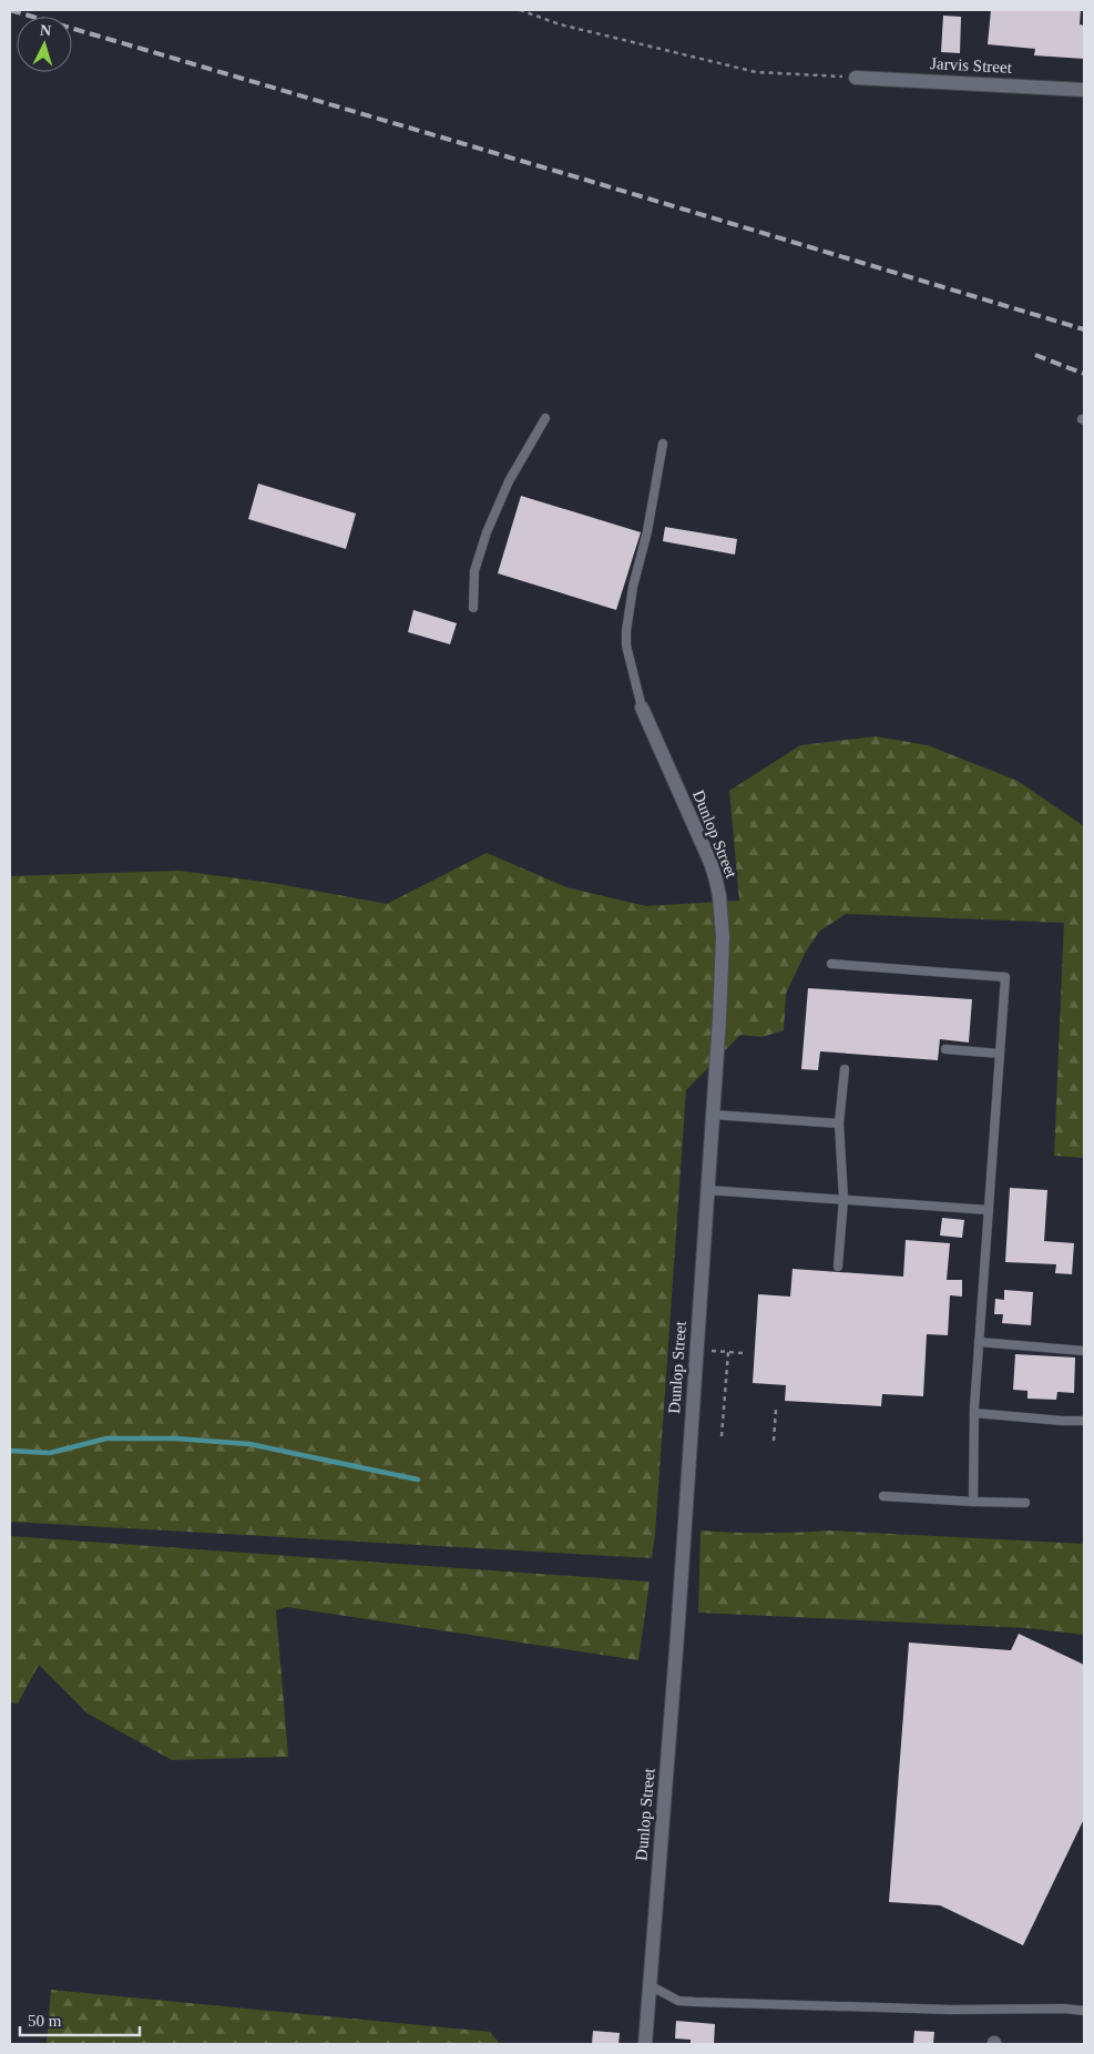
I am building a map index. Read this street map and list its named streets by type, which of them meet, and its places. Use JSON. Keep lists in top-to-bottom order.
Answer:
{
  "streets": {
    "street": ["Jarvis Street", "Dunlop Street"]
  },
  "scale_bar": "50 m",
  "north": "top"
}
